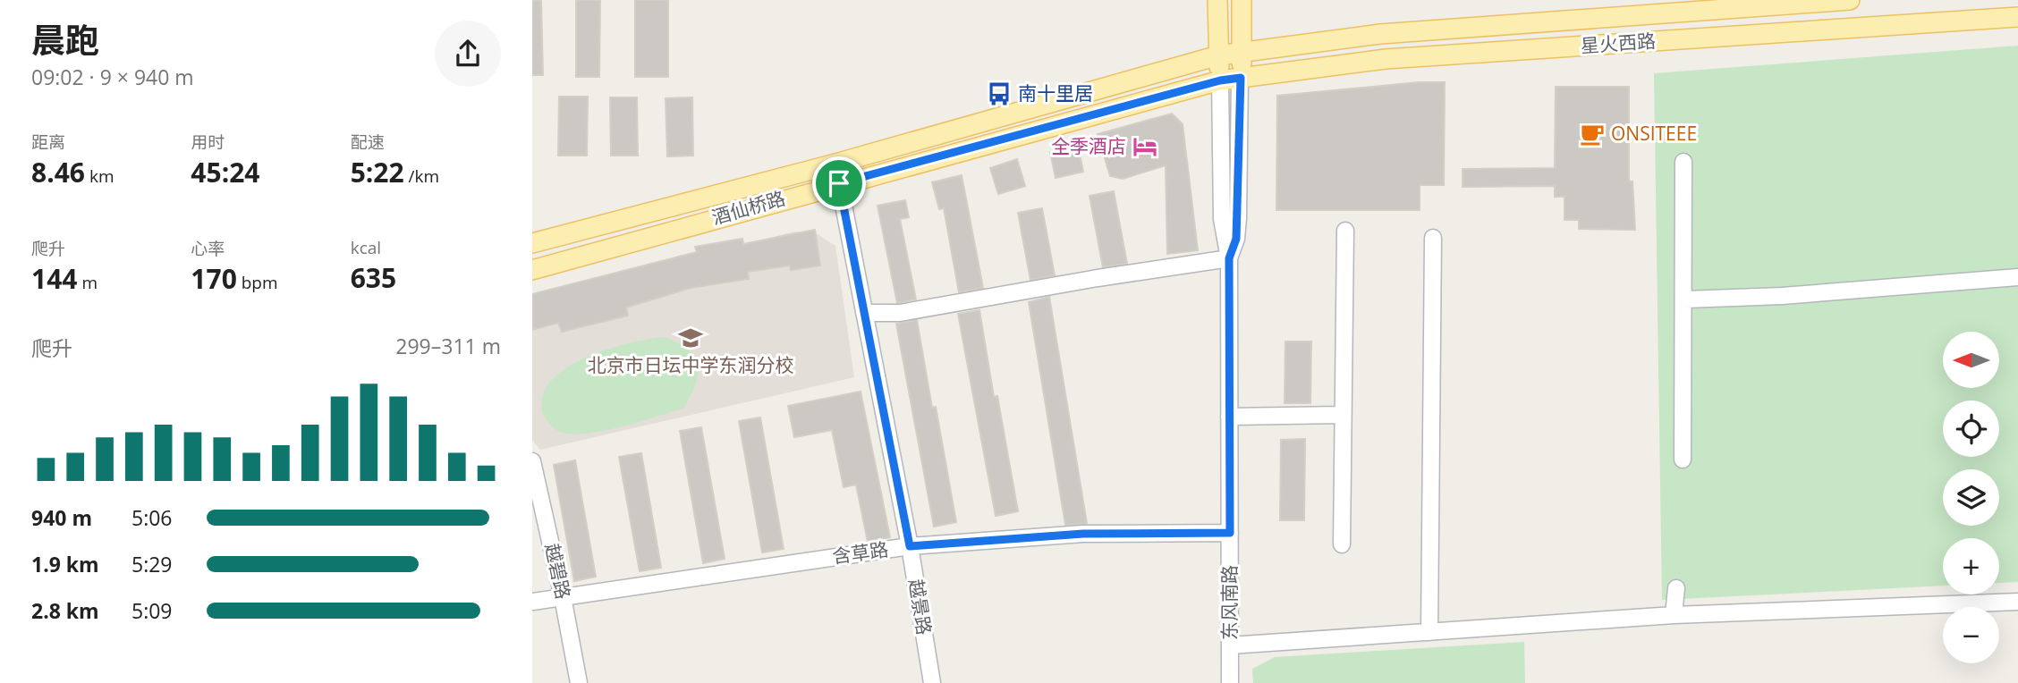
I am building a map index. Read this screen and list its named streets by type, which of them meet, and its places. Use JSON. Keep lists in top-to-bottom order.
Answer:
{
  "streets": {
    "main road": ["星火西路", "酒仙桥路", "东风南路"],
    "street": ["含草路", "越碧路", "越景路"]
  },
  "crossings": [
    ["星火西路", "酒仙桥路"],
    ["星火西路", "东风南路"],
    ["酒仙桥路", "东风南路"],
    ["酒仙桥路", "越景路"],
    ["含草路", "越碧路"],
    ["含草路", "东风南路"],
    ["含草路", "越景路"]
  ],
  "places": {
    "bus stop": ["南十里居"],
    "cafe": ["ONSITEEE"],
    "hotel": ["全季酒店"],
    "school or university": ["北京市日坛中学东润分校"]
  },
  "north": "left",
  "page": {
    "heading": ["晨跑", "09:02 · 9 × 940 m"],
    "stats": [
      ["距离", "8.46 km"],
      ["用时", "45:24"],
      ["配速", "5:22 /km"],
      ["爬升", "144 m"],
      ["心率", "170 bpm"],
      ["kcal", "635"]
    ],
    "chart": ["爬升", "299–311 m"],
    "map_buttons": ["+", "−"],
    "list": [
      {
        "name": "940 m",
        "note": "5:06"
      },
      {
        "name": "1.9 km",
        "note": "5:29"
      },
      {
        "name": "2.8 km",
        "note": "5:09"
      }
    ]
  }
}
